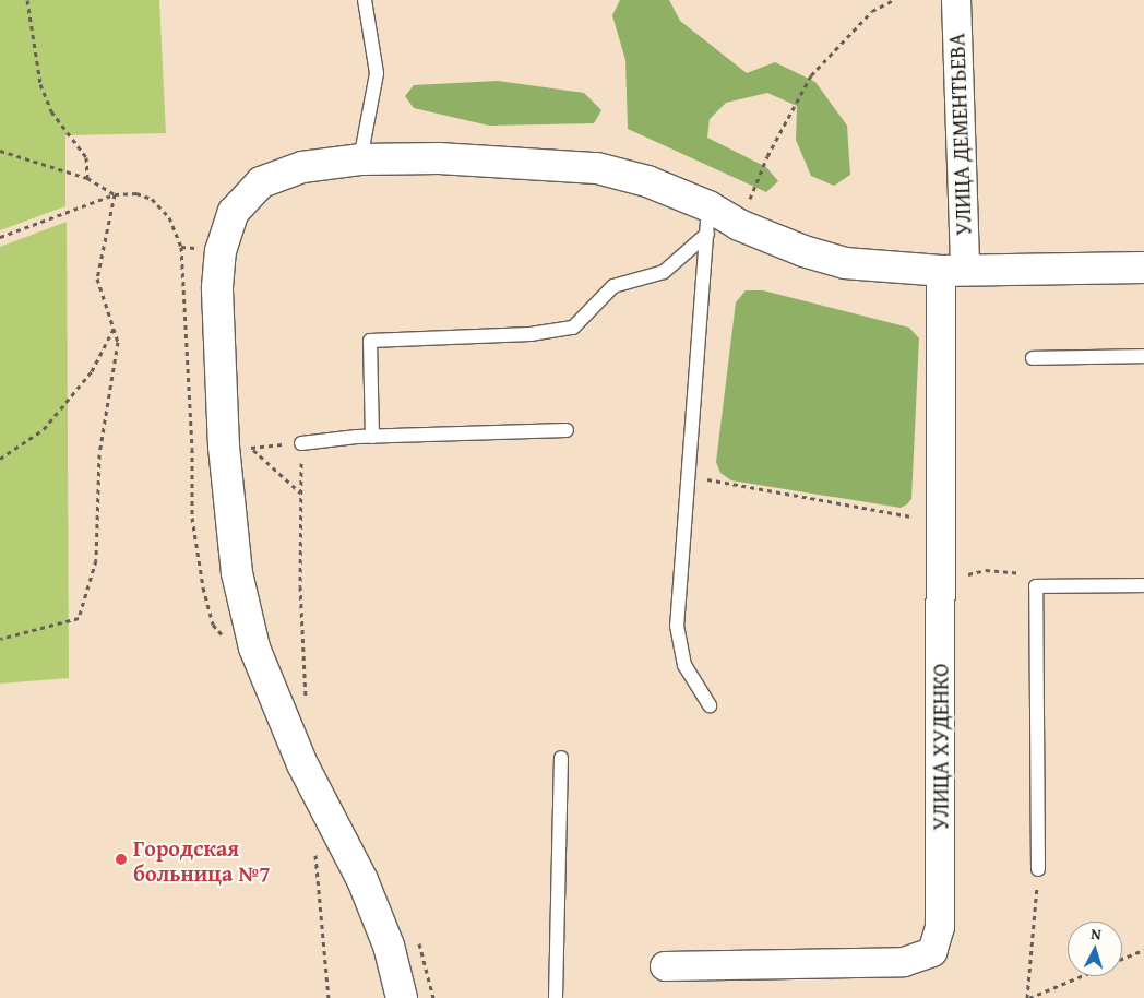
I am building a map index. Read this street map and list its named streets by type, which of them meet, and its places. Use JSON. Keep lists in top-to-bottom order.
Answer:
{
  "streets": {
    "street": ["УЛИЦА ДЕМЕНТЬЕВА", "УЛИЦА ХУДЕНКО"]
  },
  "crossings": [
    ["УЛИЦА ДЕМЕНТЬЕВА", "УЛИЦА ХУДЕНКО"]
  ],
  "places": ["Городская больница №7"],
  "north": "top"
}
